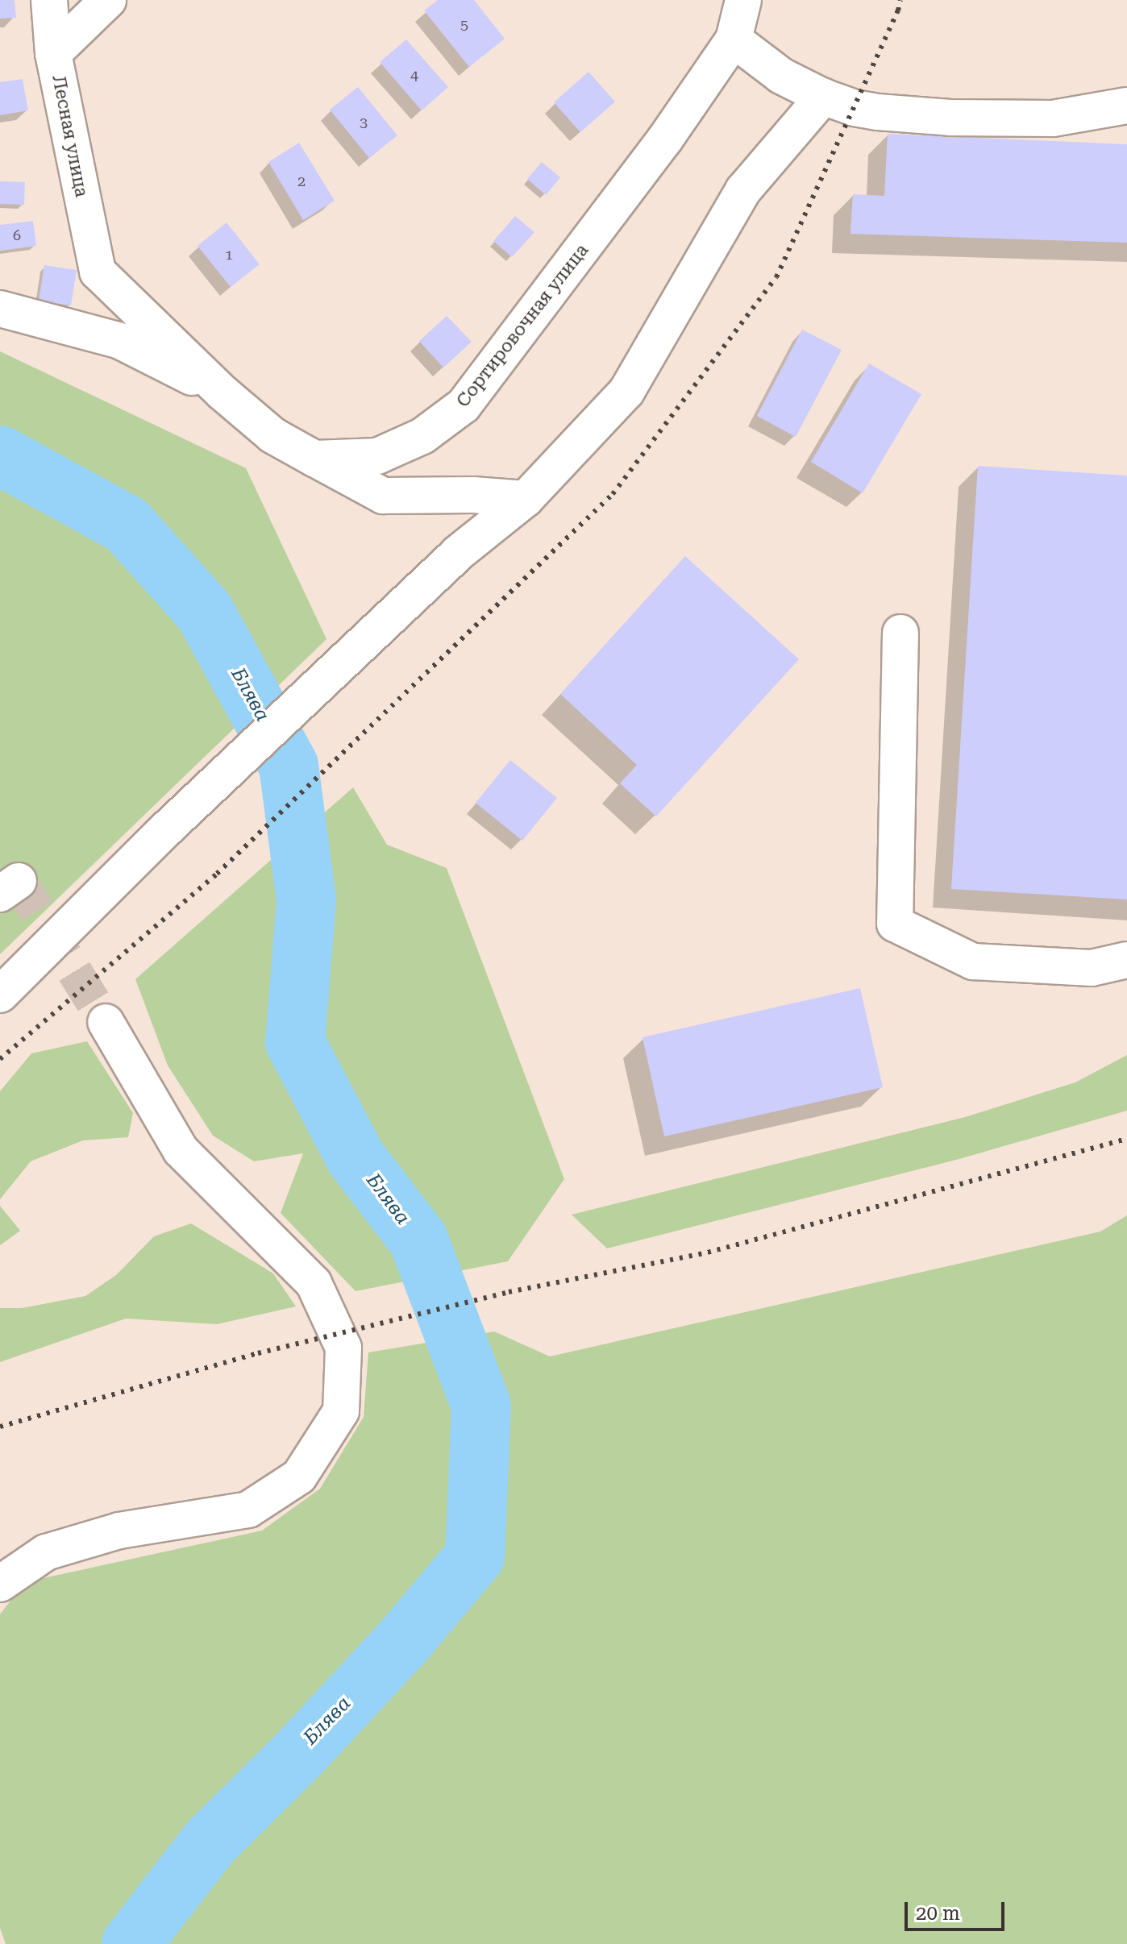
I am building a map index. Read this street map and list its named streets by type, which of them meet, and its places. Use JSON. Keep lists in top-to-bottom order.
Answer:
{
  "streets": {
    "street": ["Лесная улица", "Сортировочная улица"]
  },
  "water": ["Блява"],
  "house_numbers": [
    "5",
    "4",
    "3",
    "2",
    "6",
    "1"
  ],
  "scale_bar": "20 m"
}
